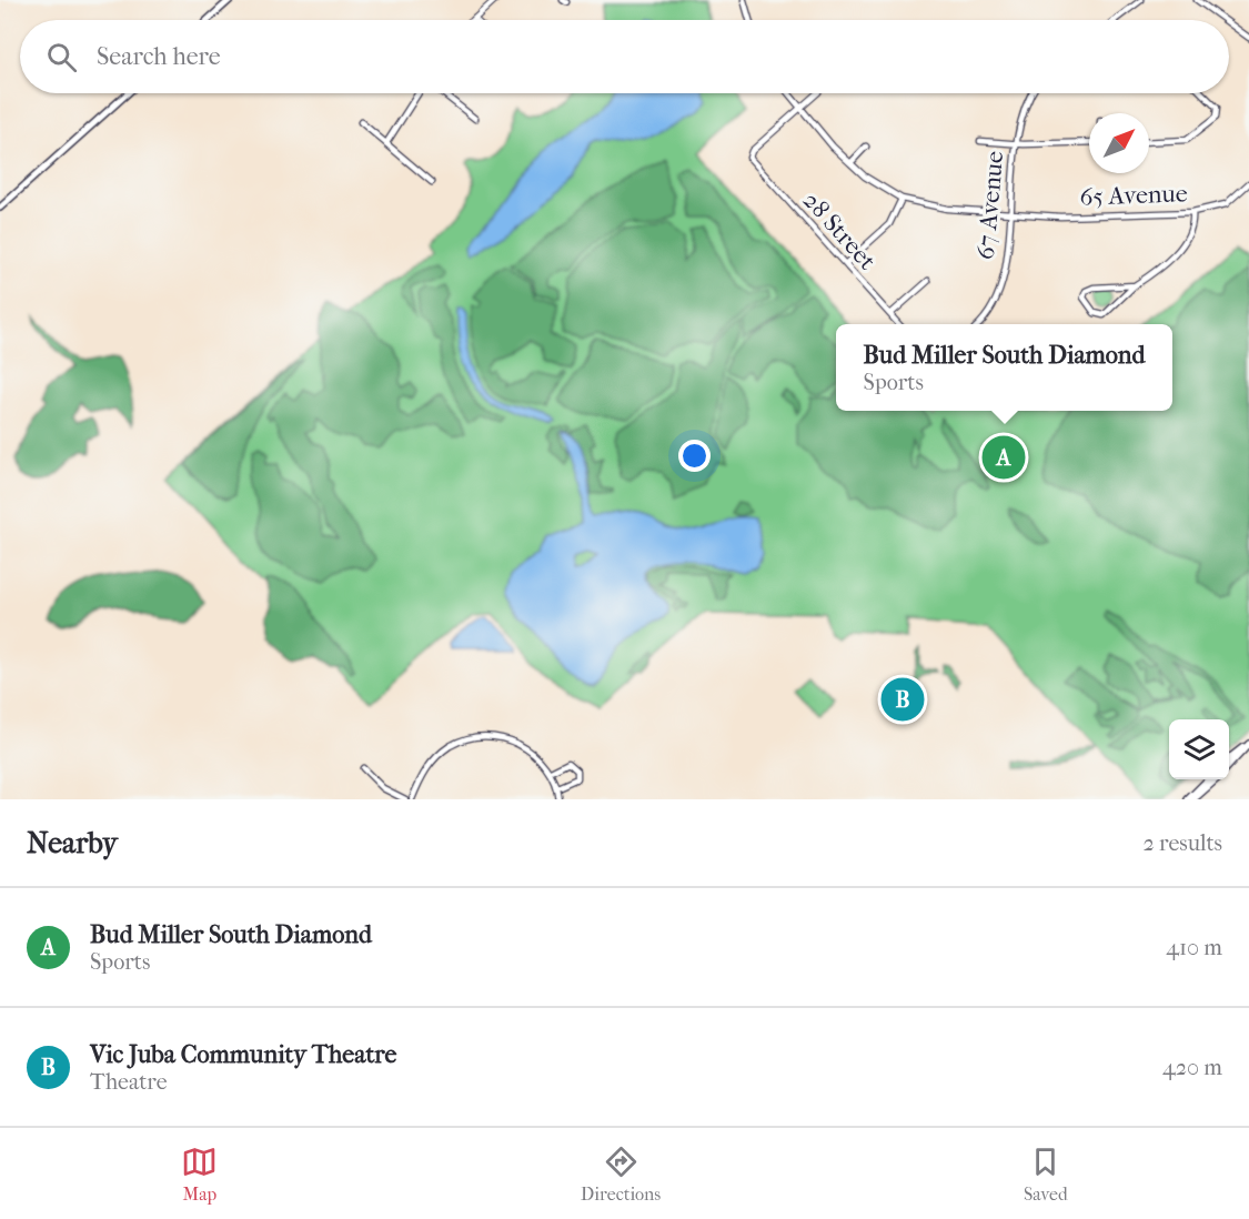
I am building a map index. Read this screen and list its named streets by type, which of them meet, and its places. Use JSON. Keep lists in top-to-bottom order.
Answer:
{
  "streets": {
    "street": ["65 Avenue", "67 Avenue", "28 Street"]
  },
  "crossings": [
    ["65 Avenue", "67 Avenue"],
    ["65 Avenue", "28 Street"]
  ],
  "north": "top right",
  "page": {
    "search": "Search here",
    "popup": ["Bud Miller South Diamond", "Sports"],
    "pins": ["A", "B"],
    "heading": ["Nearby", "2 results"],
    "list": [
      {
        "mark": "A",
        "name": "Bud Miller South Diamond",
        "note": "Sports",
        "value": "410 m"
      },
      {
        "mark": "B",
        "name": "Vic Juba Community Theatre",
        "note": "Theatre",
        "value": "420 m"
      }
    ],
    "nav": ["Map", "Directions", "Saved"]
  }
}
